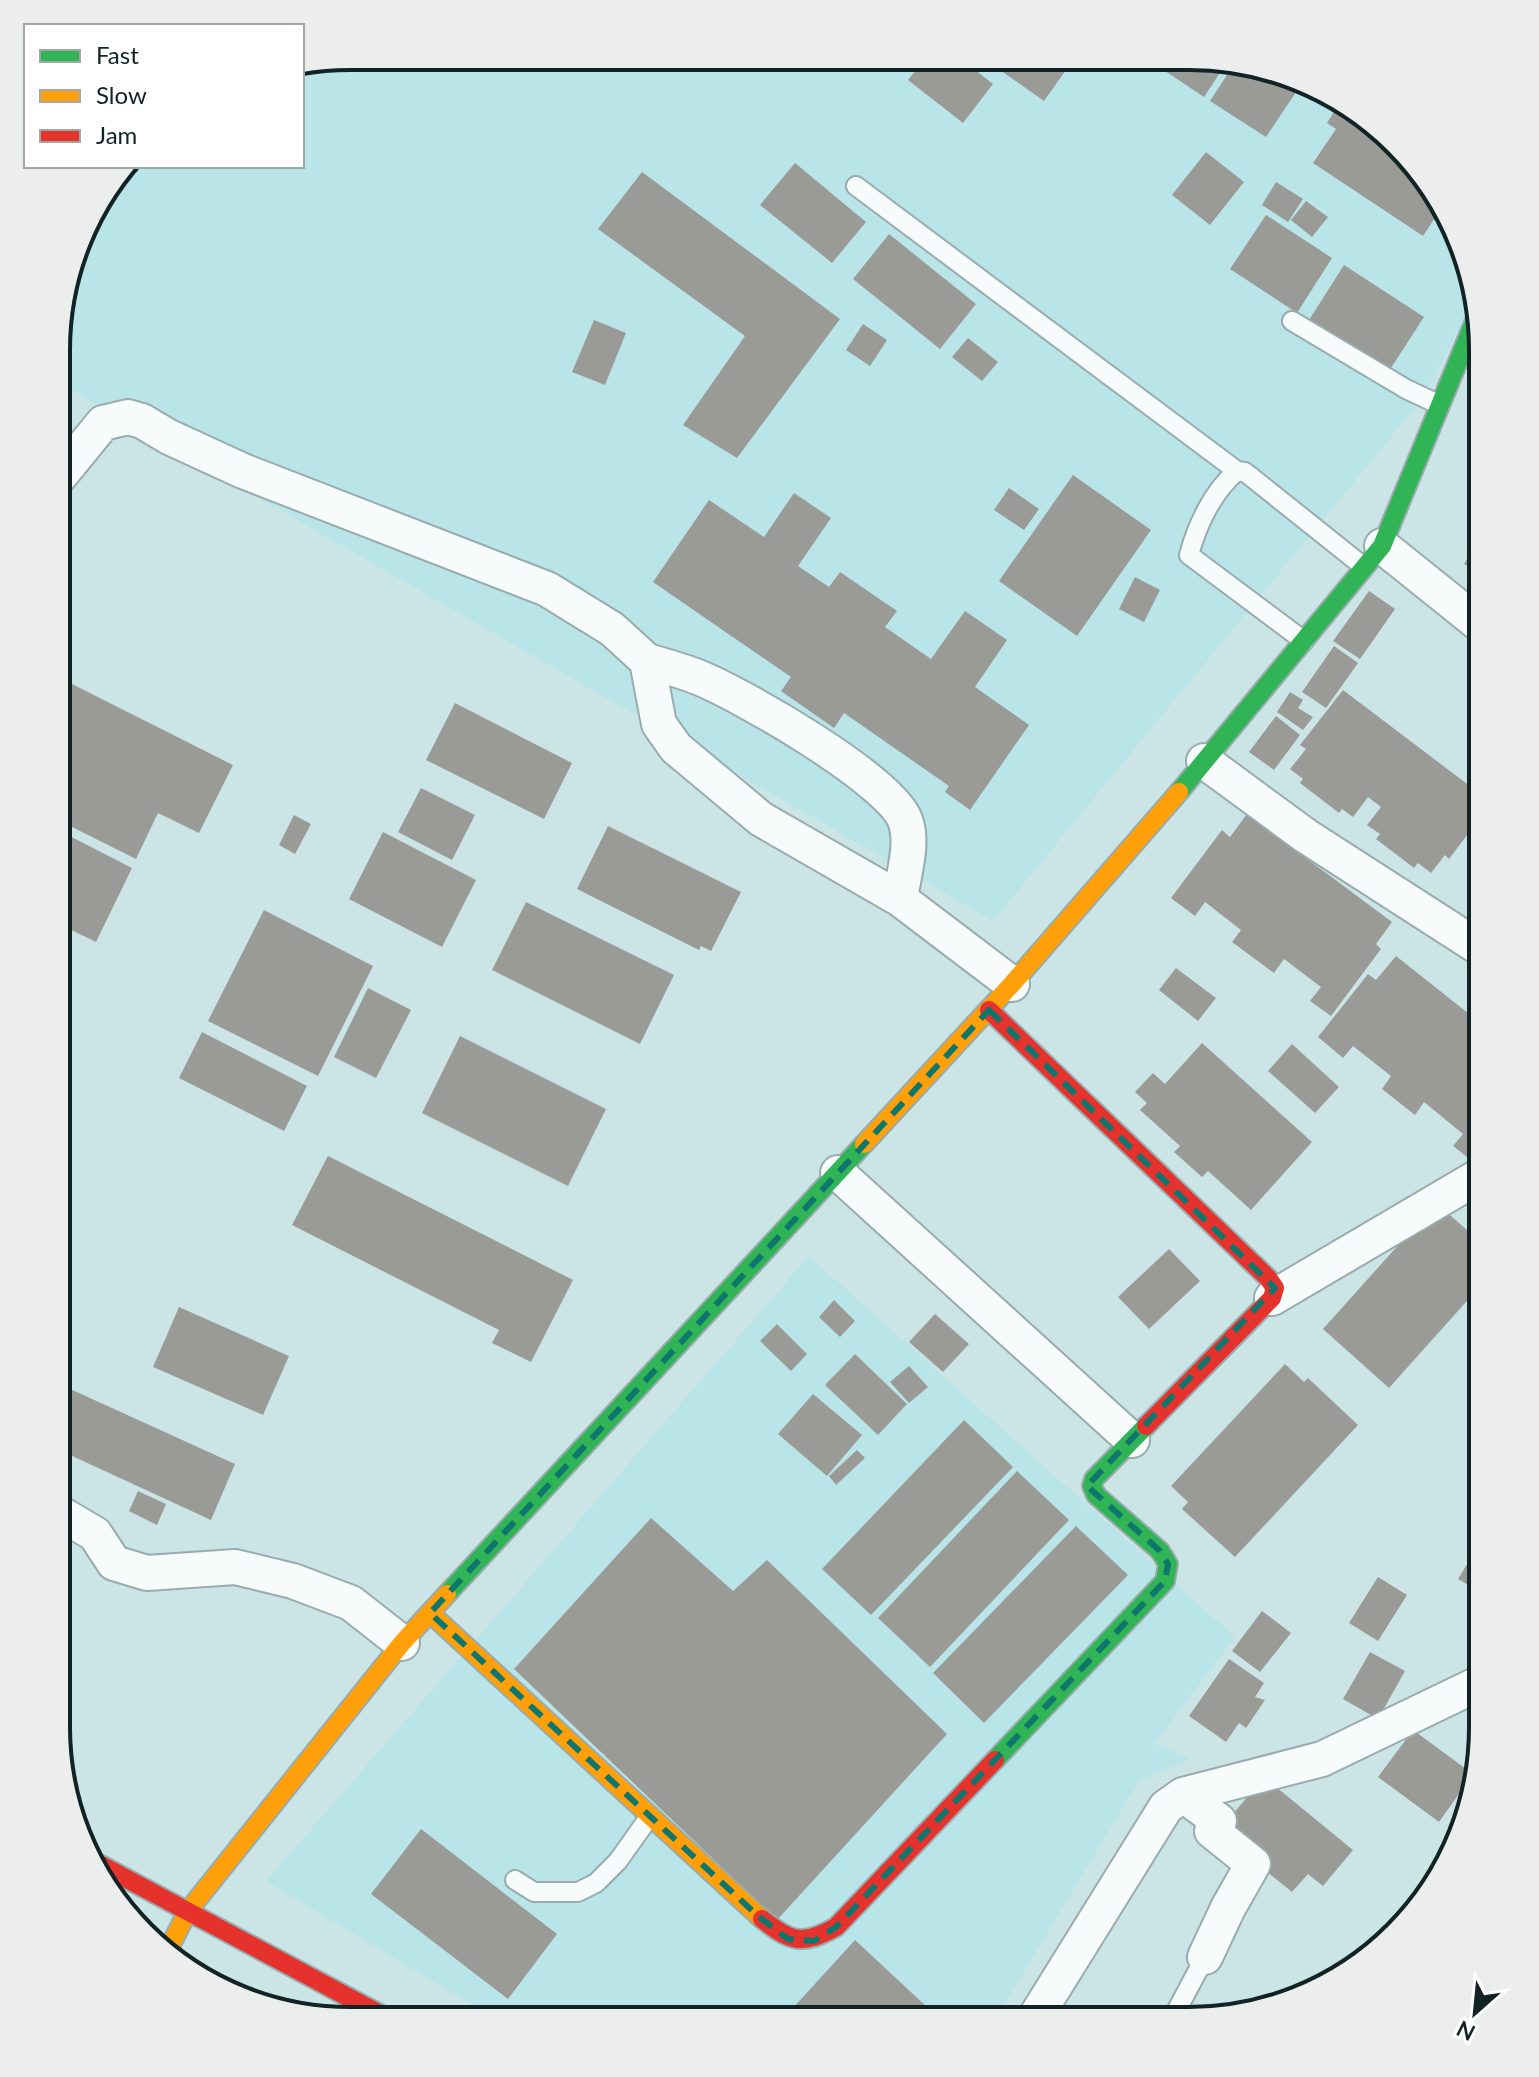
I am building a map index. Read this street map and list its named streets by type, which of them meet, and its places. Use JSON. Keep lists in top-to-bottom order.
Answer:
{
  "legend": ["Fast", "Slow", "Jam"],
  "north": "bottom left"
}
